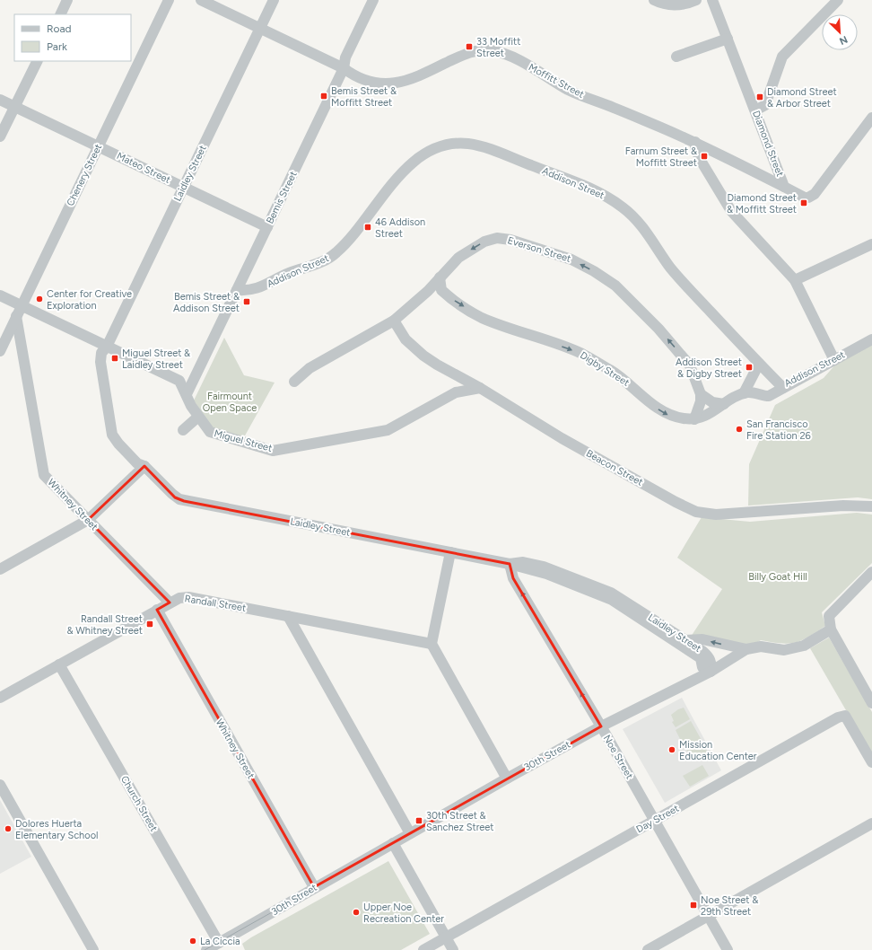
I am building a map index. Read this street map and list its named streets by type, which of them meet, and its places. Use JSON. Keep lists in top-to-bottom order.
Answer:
{
  "streets": {
    "street": [
      "Moffitt Street",
      "Diamond Street",
      "Mateo Street",
      "Laidley Street",
      "Chenery Street",
      "Addison Street",
      "Bemis Street",
      "Everson Street",
      "Digby Street",
      "Miguel Street",
      "Beacon Street",
      "Whitney Street",
      "Randall Street",
      "30th Street",
      "Noe Street",
      "Church Street",
      "Day Street"
    ]
  },
  "crossings": [
    ["Moffitt Street", "Diamond Street"],
    ["Moffitt Street", "Laidley Street"],
    ["Moffitt Street", "Bemis Street"],
    ["Mateo Street", "Laidley Street"],
    ["Mateo Street", "Chenery Street"],
    ["Mateo Street", "Bemis Street"],
    ["Laidley Street", "Miguel Street"],
    ["Laidley Street", "30th Street"],
    ["Laidley Street", "Noe Street"],
    ["Chenery Street", "Miguel Street"],
    ["Chenery Street", "Whitney Street"],
    ["Addison Street", "Bemis Street"],
    ["Bemis Street", "Miguel Street"],
    ["Everson Street", "Beacon Street"],
    ["Miguel Street", "Beacon Street"],
    ["Whitney Street", "Randall Street"],
    ["Whitney Street", "30th Street"],
    ["Randall Street", "Church Street"],
    ["30th Street", "Noe Street"],
    ["30th Street", "Church Street"],
    ["Noe Street", "Day Street"]
  ],
  "one_way": ["Everson Street", "Digby Street", "Noe Street"],
  "parks": ["Fairmount Open Space", "Billy Goat Hill"],
  "places": {
    "transit": [
      "33 Moffitt Street",
      "Bemis Street & Moffitt Street",
      "Diamond Street & Arbor Street",
      "Farnum Street & Moffitt Street",
      "Diamond Street & Moffitt Street",
      "46 Addison Street",
      "Bemis Street & Addison Street",
      "Miguel Street & Laidley Street",
      "Addison Street & Digby Street",
      "Randall Street & Whitney Street",
      "30th Street & Sanchez Street",
      "Noe Street & 29th Street"
    ],
    "other": [
      "Center for Creative Exploration",
      "San Francisco Fire Station 26",
      "Mission Education Center",
      "Dolores Huerta Elementary School",
      "Upper Noe Recreation Center",
      "La Ciccia"
    ]
  },
  "legend": ["Road", "Park"],
  "north": "bottom right"
}
